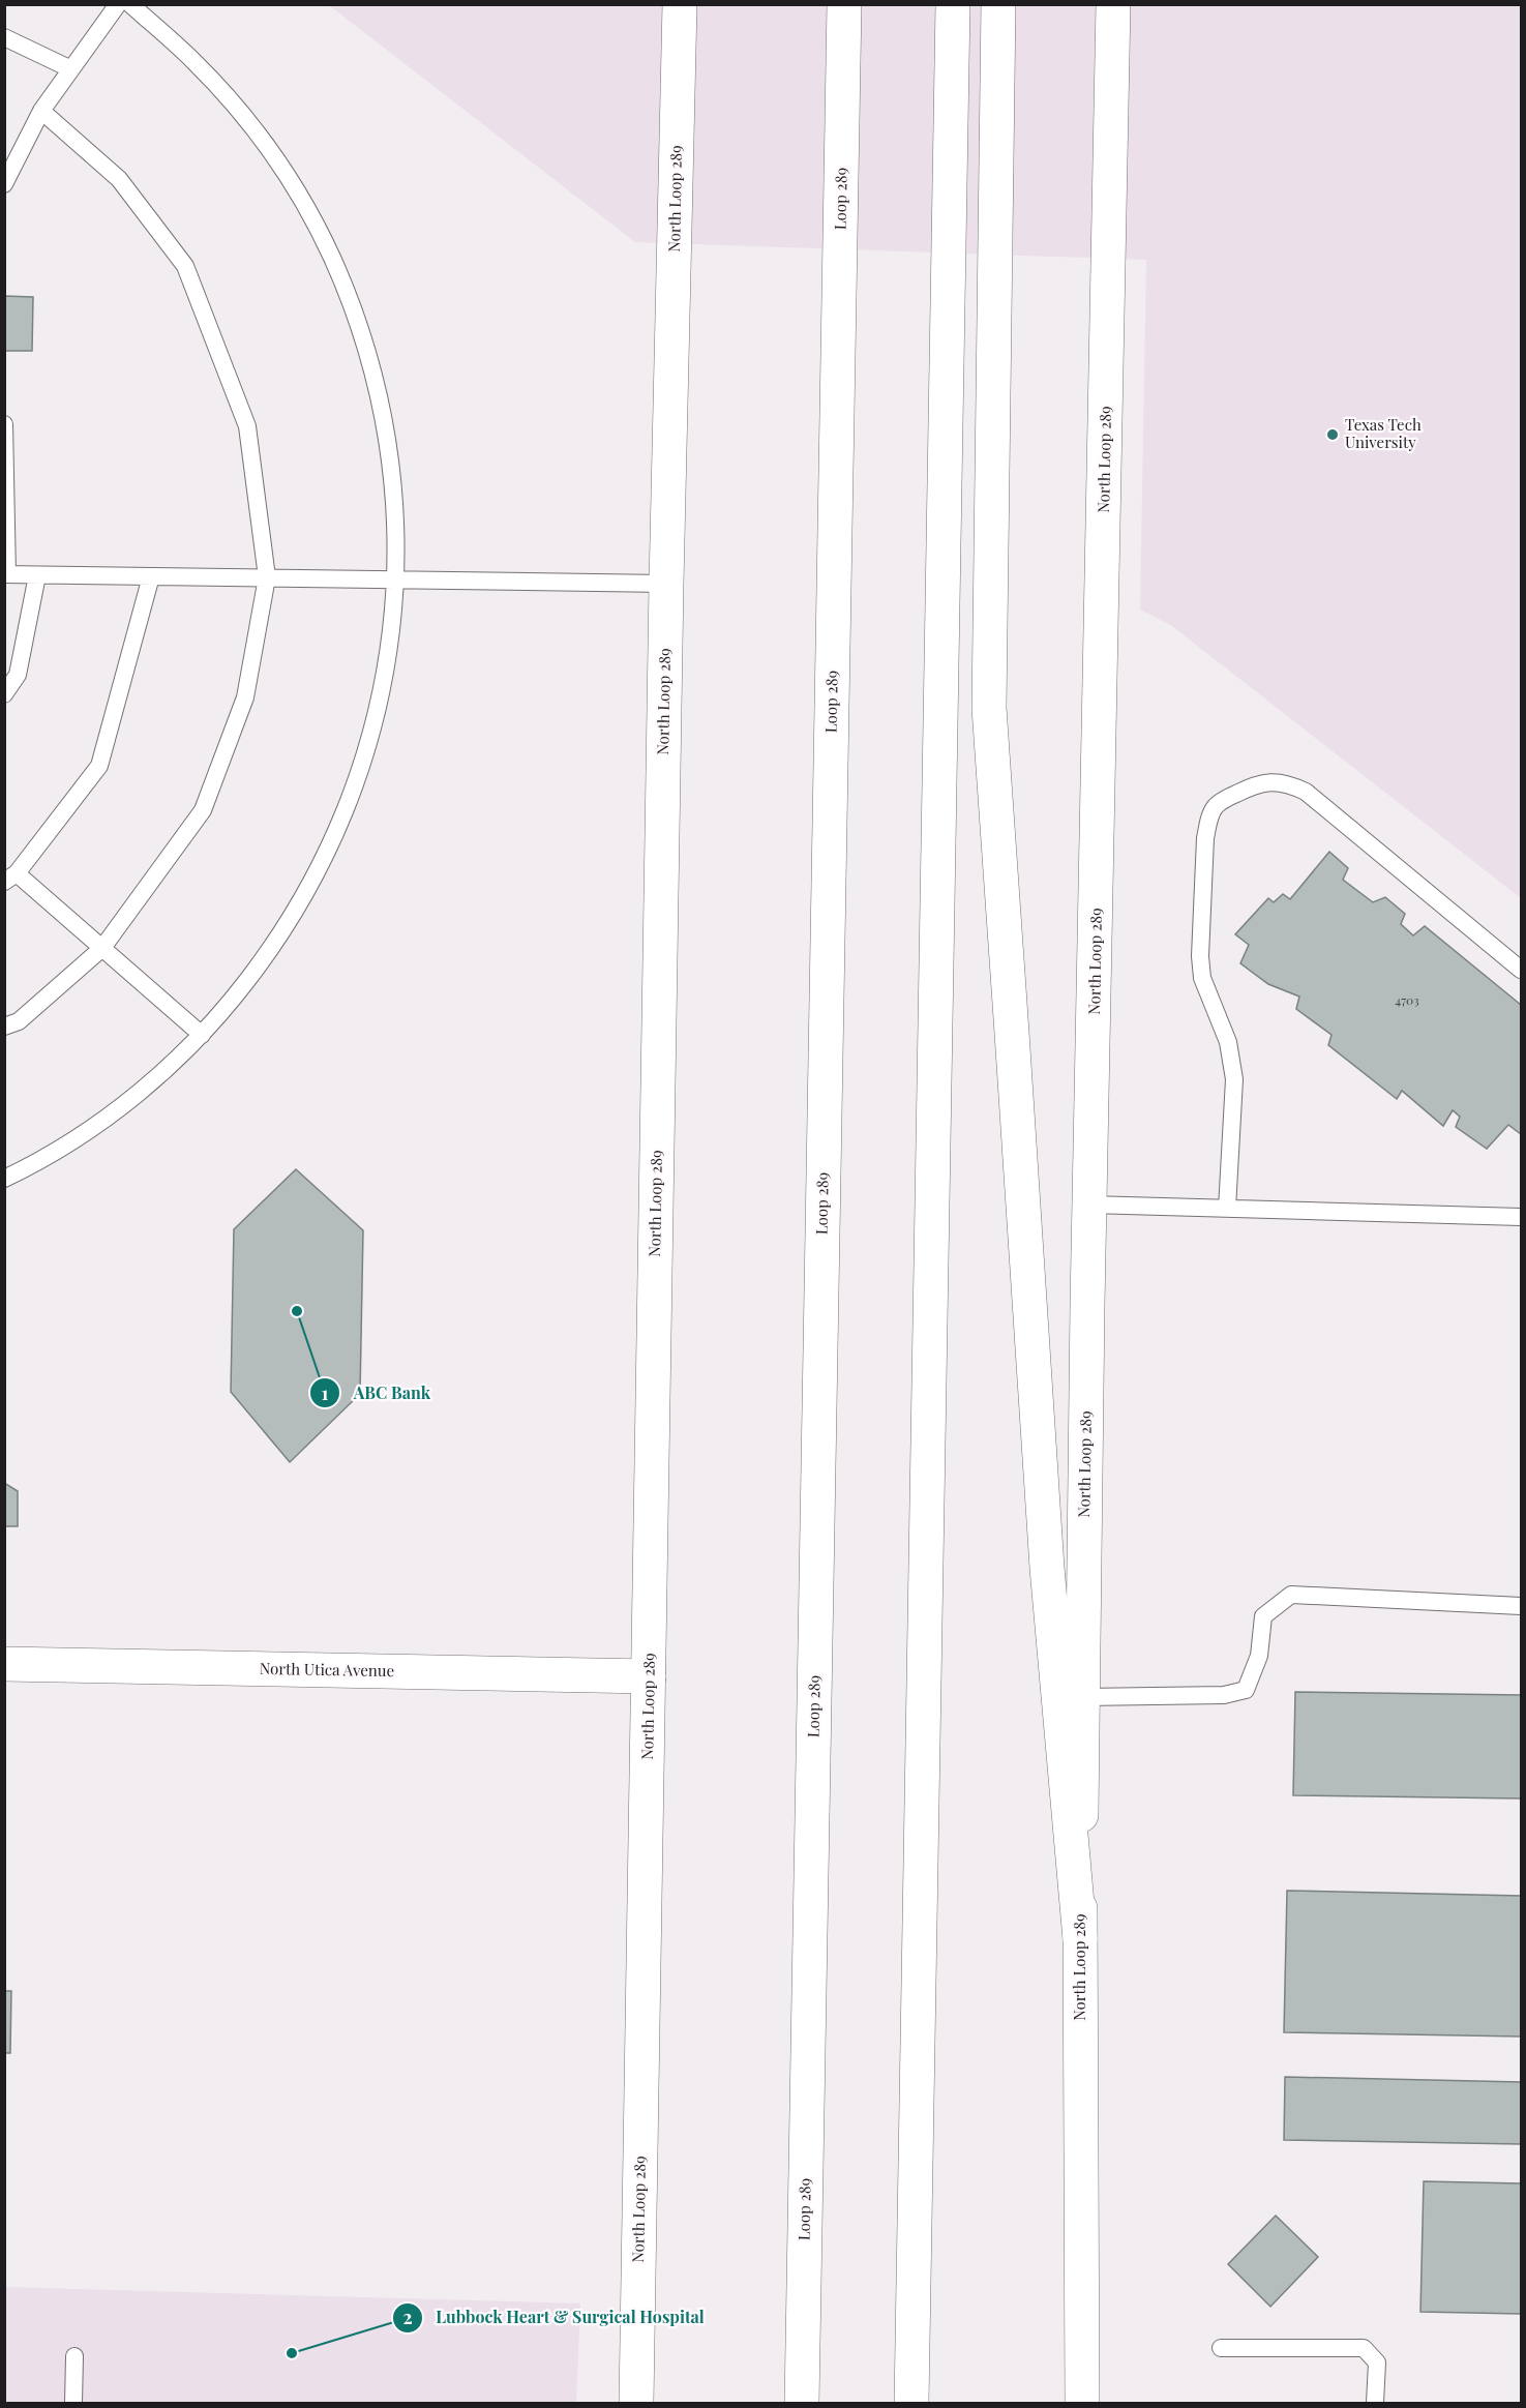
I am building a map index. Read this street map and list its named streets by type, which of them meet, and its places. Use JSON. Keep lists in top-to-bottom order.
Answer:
{
  "streets": {
    "main road": ["North Loop 289", "Loop 289", "North Utica Avenue"]
  },
  "crossings": [
    ["North Loop 289", "North Utica Avenue"]
  ],
  "places": ["Texas Tech University", "ABC Bank", "Lubbock Heart & Surgical Hospital"],
  "house_numbers": ["4703"]
}
